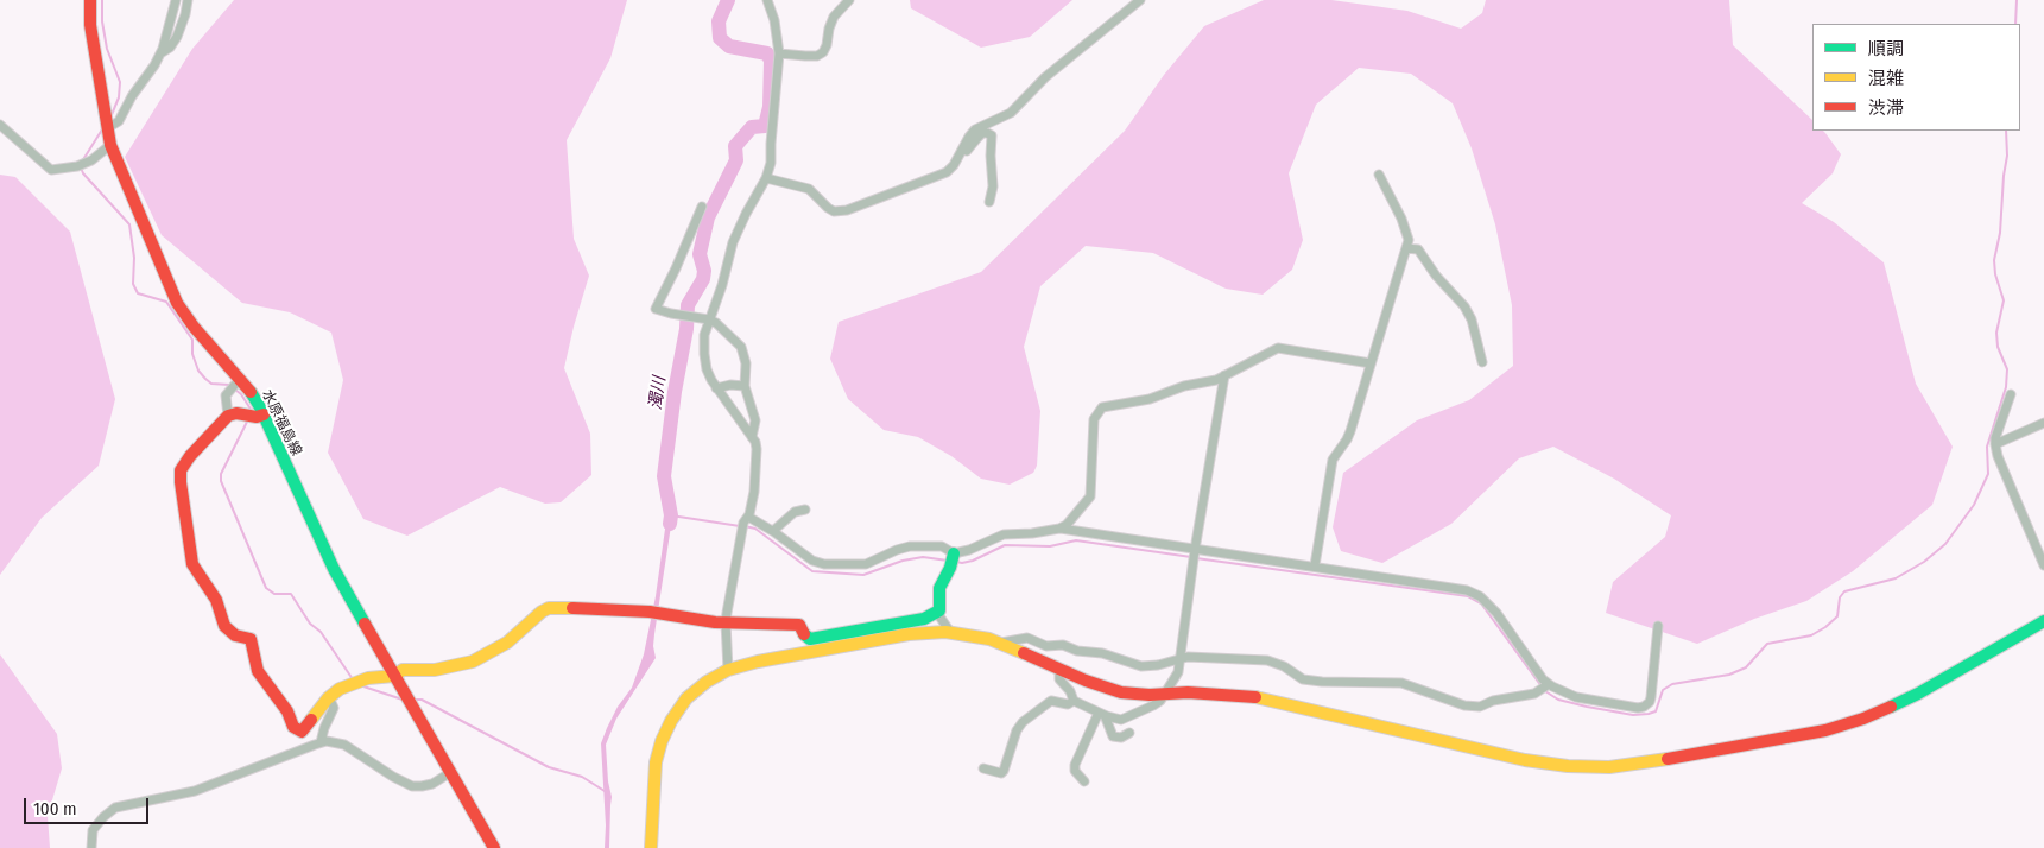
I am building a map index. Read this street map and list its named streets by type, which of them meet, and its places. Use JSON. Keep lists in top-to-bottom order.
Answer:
{
  "streets": {
    "street": ["水原福島線"]
  },
  "water": ["濁川"],
  "legend": ["順調", "混雑", "渋滞"],
  "scale_bar": "100 m"
}
